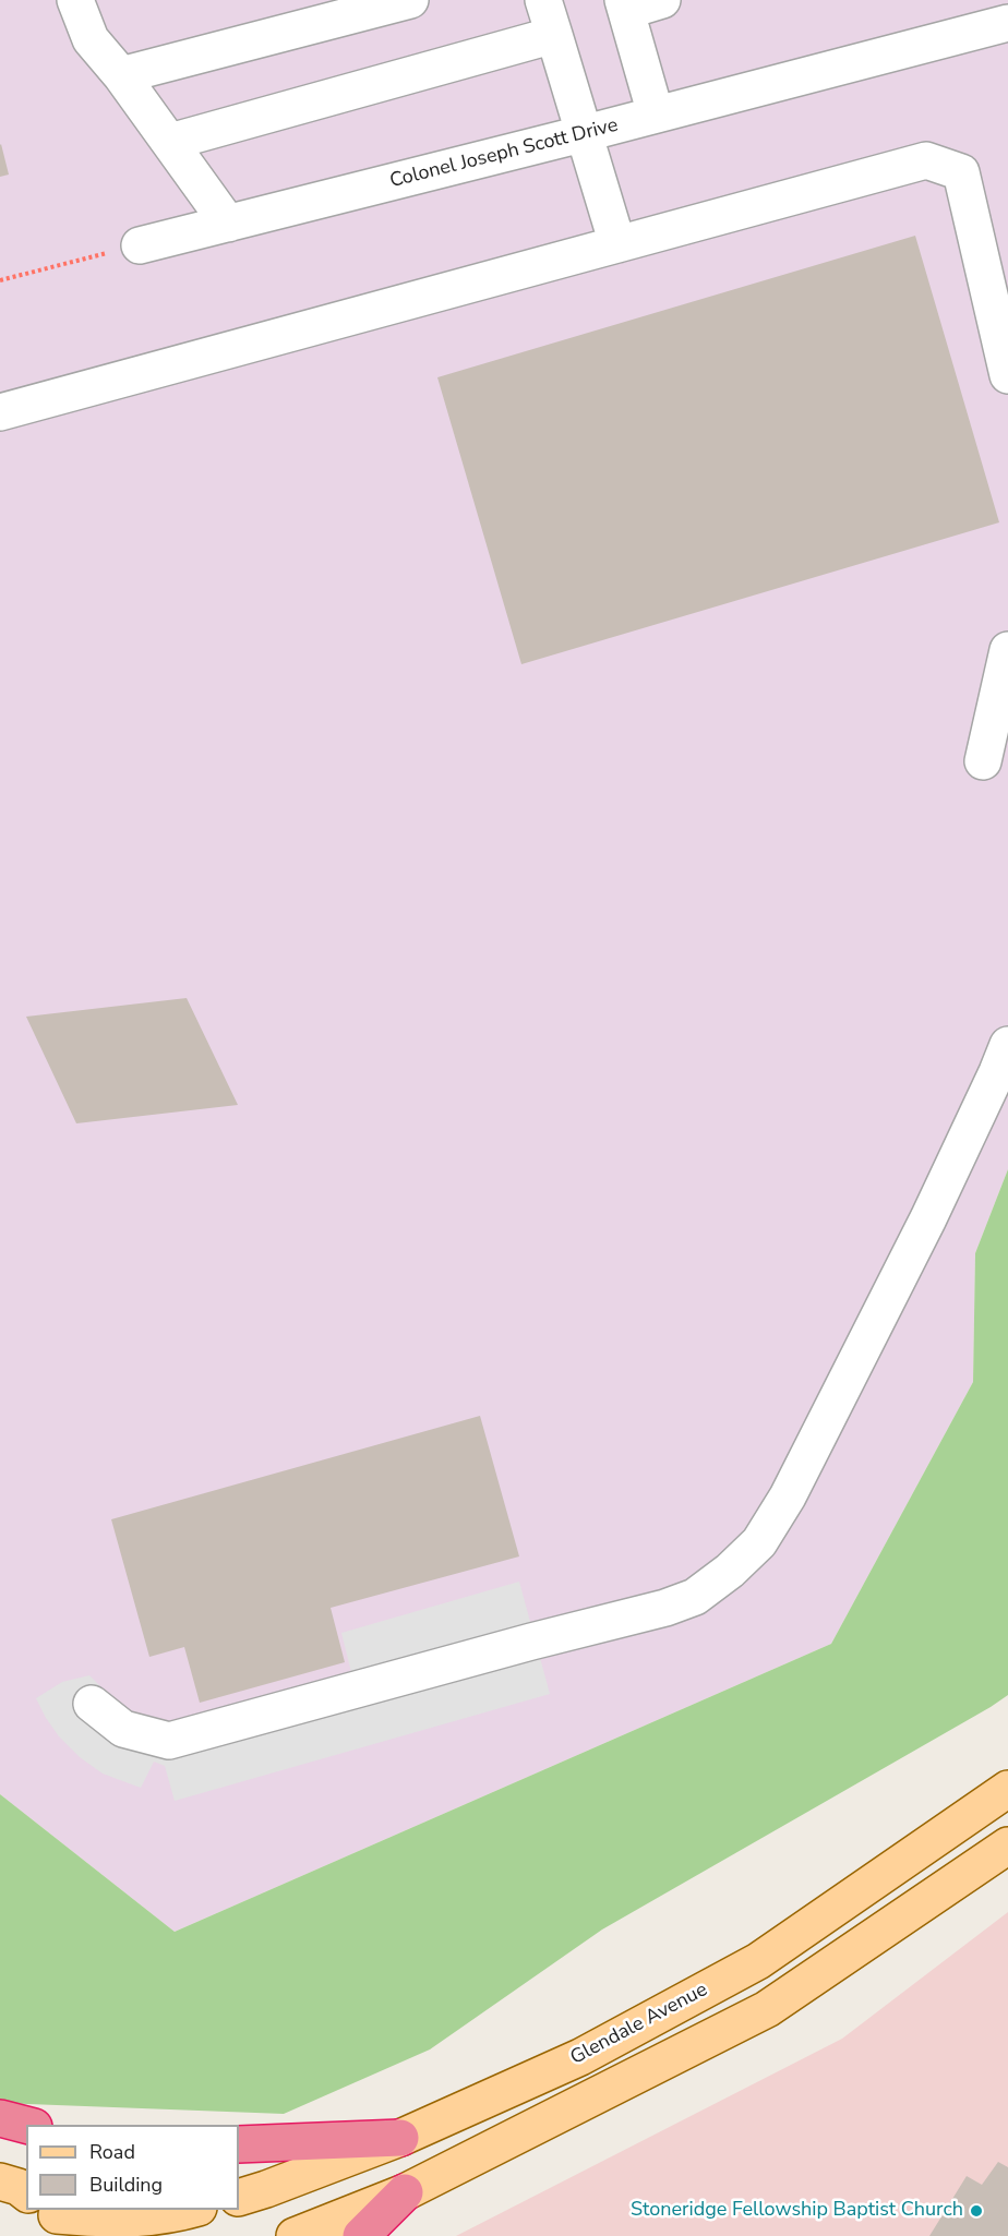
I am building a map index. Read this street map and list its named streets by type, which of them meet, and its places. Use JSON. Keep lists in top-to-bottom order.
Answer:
{
  "streets": {
    "main road": ["Glendale Avenue"],
    "street": ["Colonel Joseph Scott Drive"]
  },
  "places": ["Stoneridge Fellowship Baptist Church"],
  "legend": ["Road", "Building"]
}
